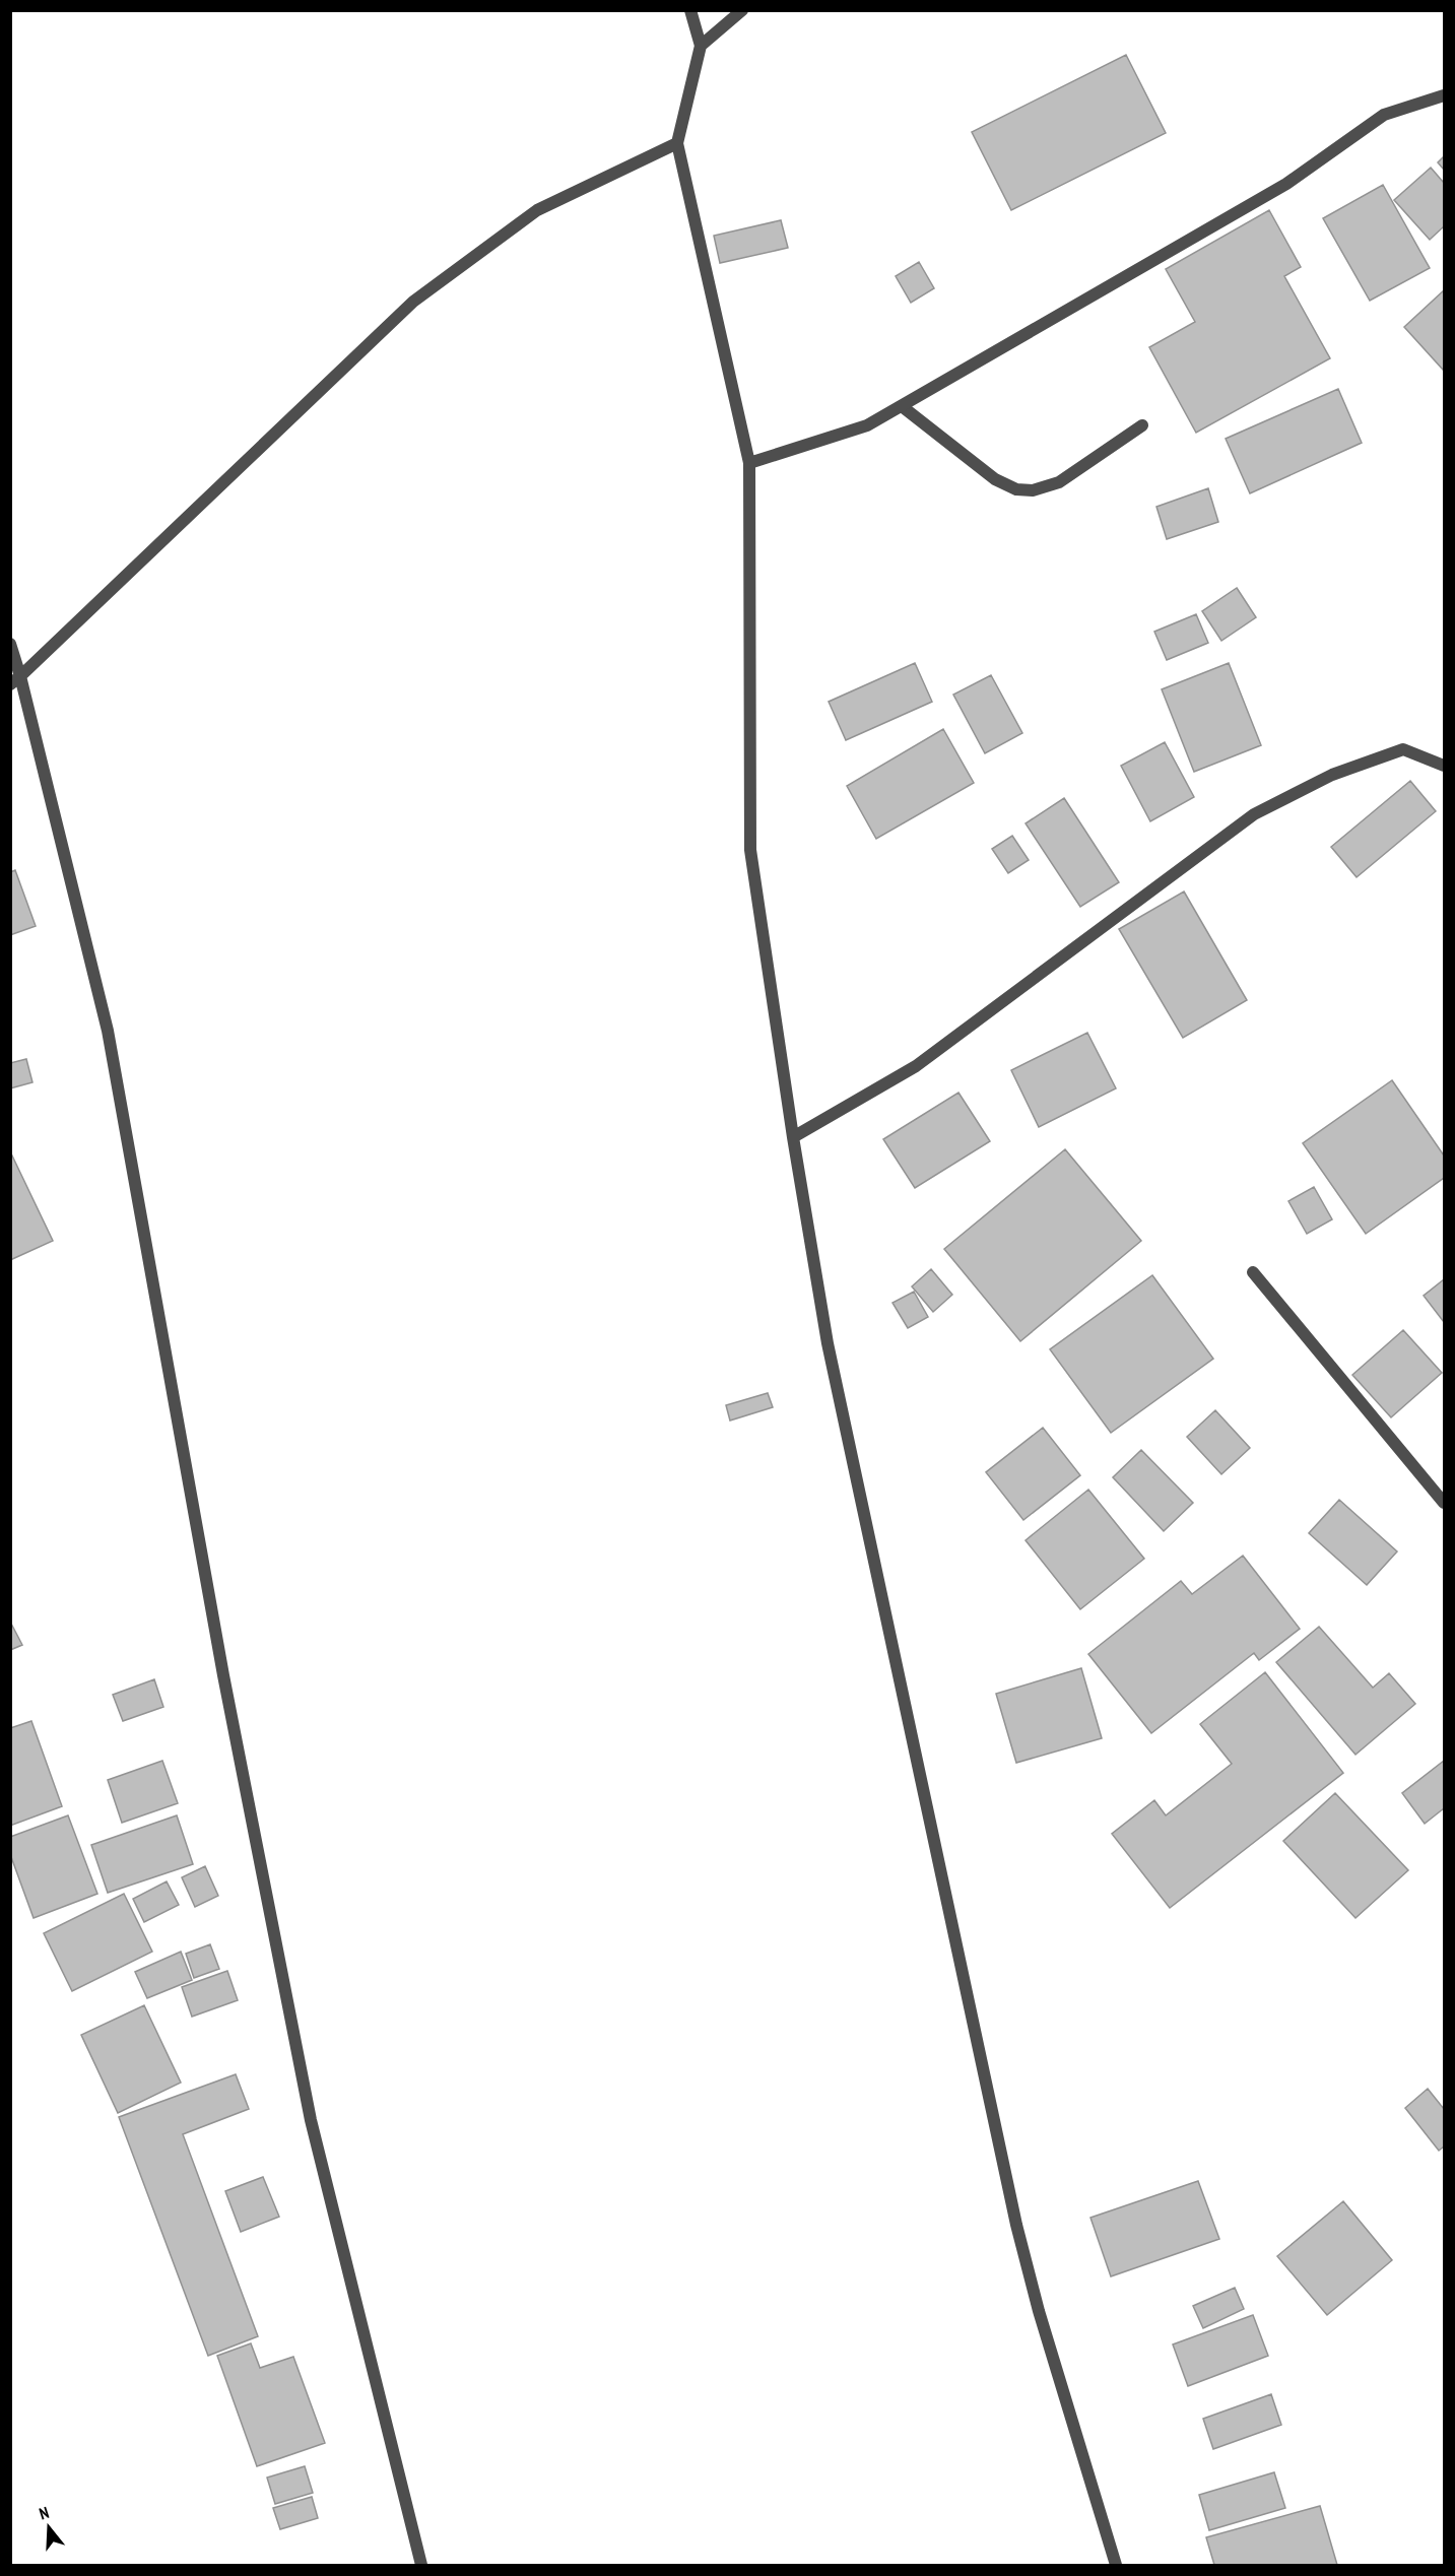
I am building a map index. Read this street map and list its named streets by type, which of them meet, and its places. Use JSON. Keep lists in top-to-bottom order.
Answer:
{
  "north": "top"
}
